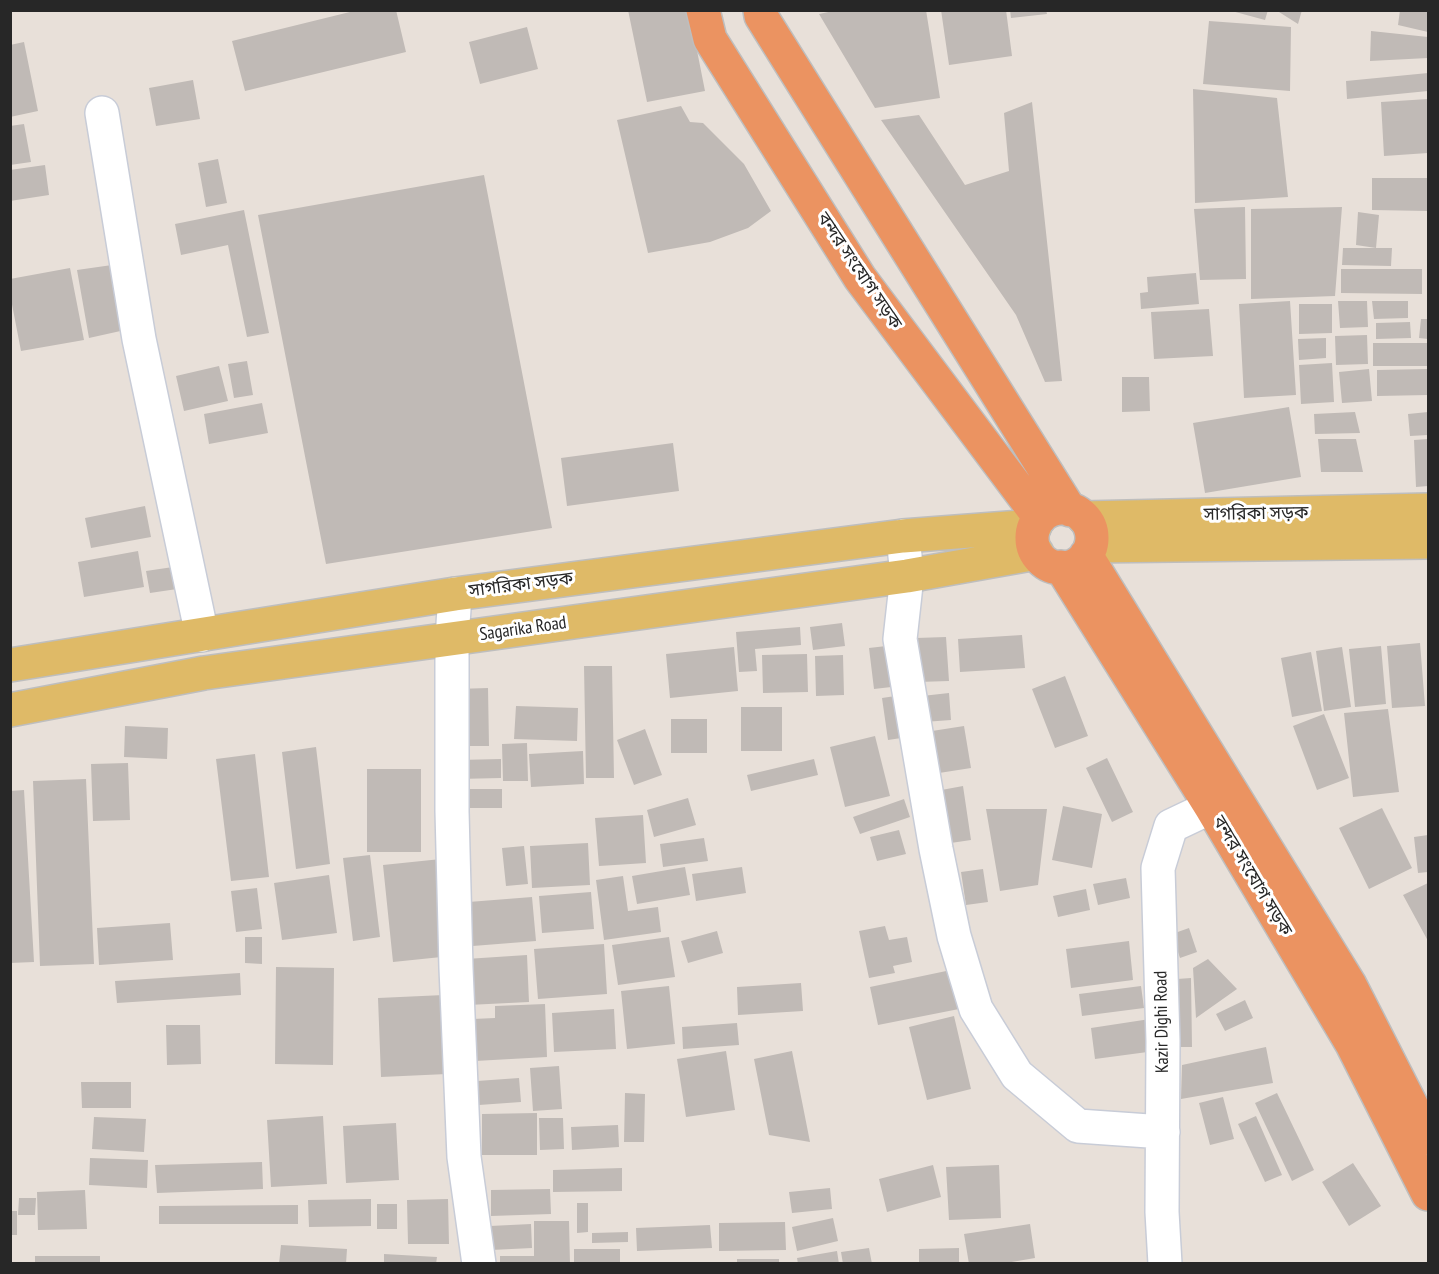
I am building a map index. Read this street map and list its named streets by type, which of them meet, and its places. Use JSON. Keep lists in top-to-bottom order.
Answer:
{
  "streets": {
    "highway": ["বন্দর সংযোগ সড়ক"],
    "main road": ["সাগরিকা সড়ক", "Sagarika Road"],
    "street": ["Kazir Dighi Road"]
  },
  "crossings": [
    ["বন্দর সংযোগ সড়ক", "সাগরিকা সড়ক"],
    ["বন্দর সংযোগ সড়ক", "Sagarika Road"],
    ["বন্দর সংযোগ সড়ক", "Kazir Dighi Road"],
    ["সাগরিকা সড়ক", "Sagarika Road"]
  ]
}
